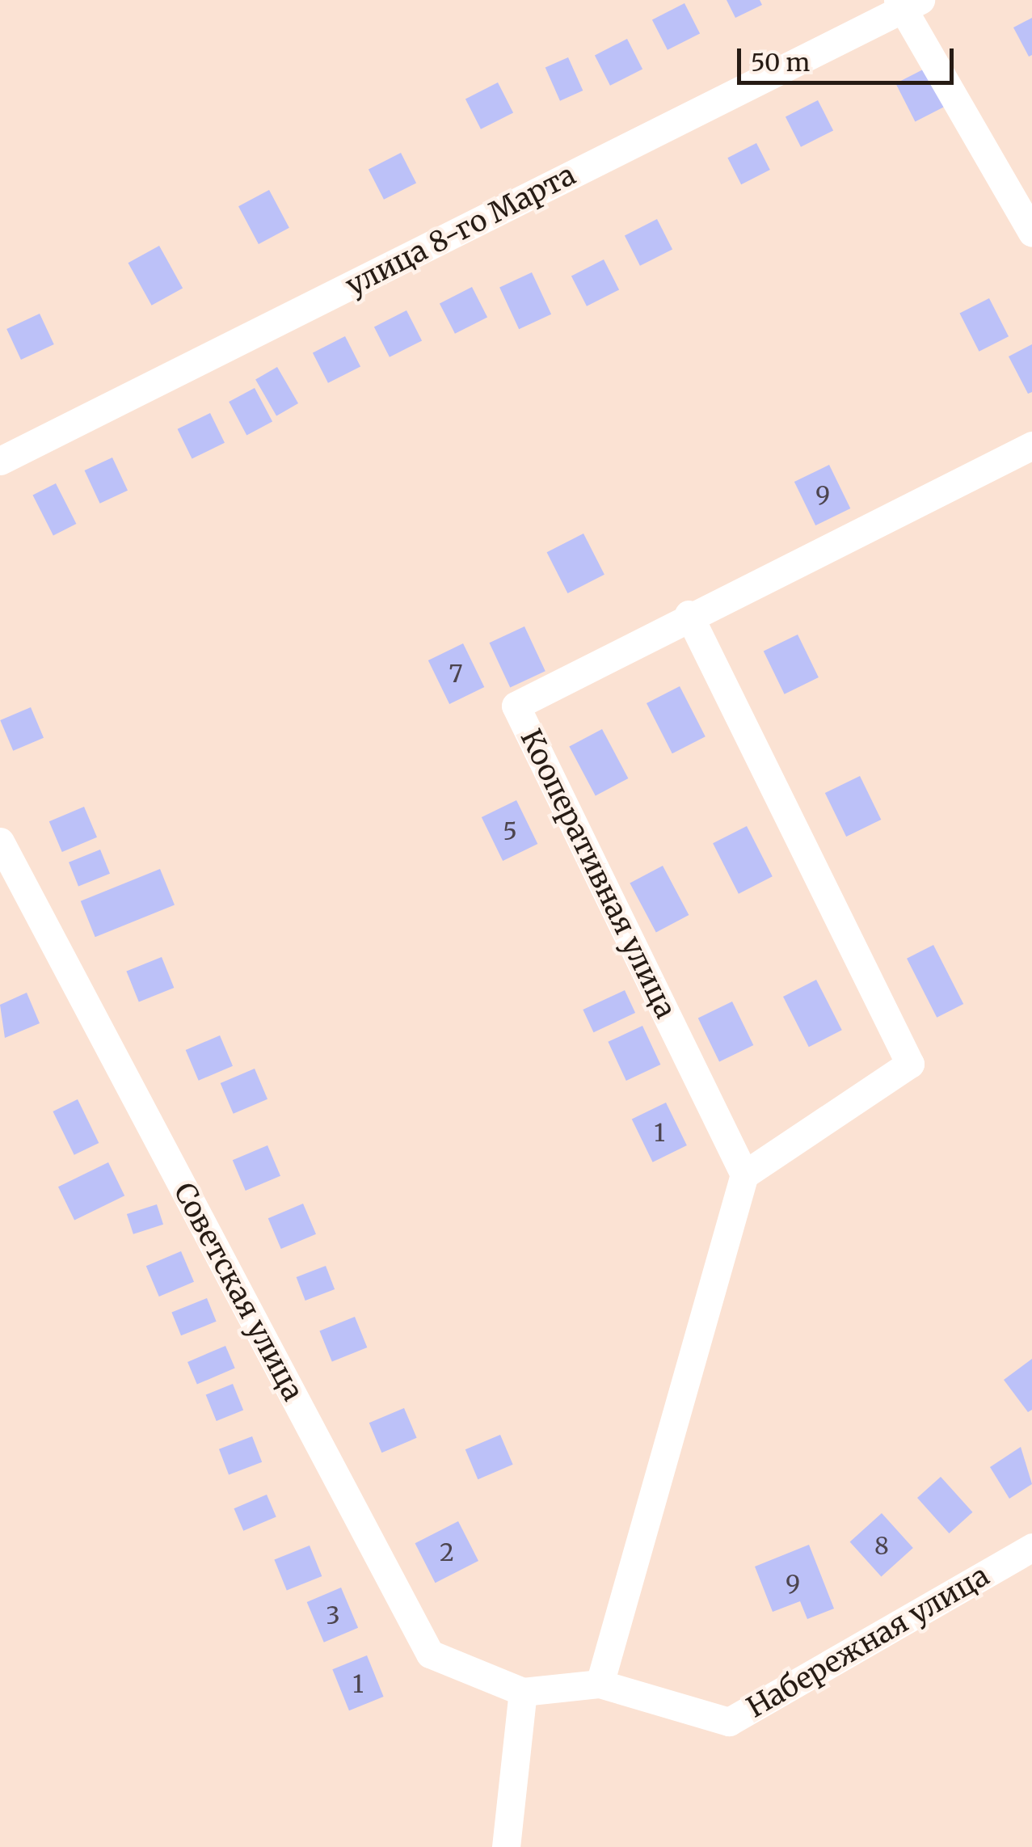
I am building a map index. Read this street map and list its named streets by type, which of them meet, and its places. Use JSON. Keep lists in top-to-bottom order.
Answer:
{
  "streets": {
    "street": [
      "улица 8-го Марта",
      "Кооперативная улица",
      "Советская улица",
      "Набережная улица"
    ]
  },
  "crossings": [
    ["Советская улица", "Набережная улица"]
  ],
  "house_numbers": [
    "9",
    "7",
    "5",
    "1",
    "8",
    "2",
    "9",
    "3",
    "1"
  ],
  "scale_bar": "50 m"
}
